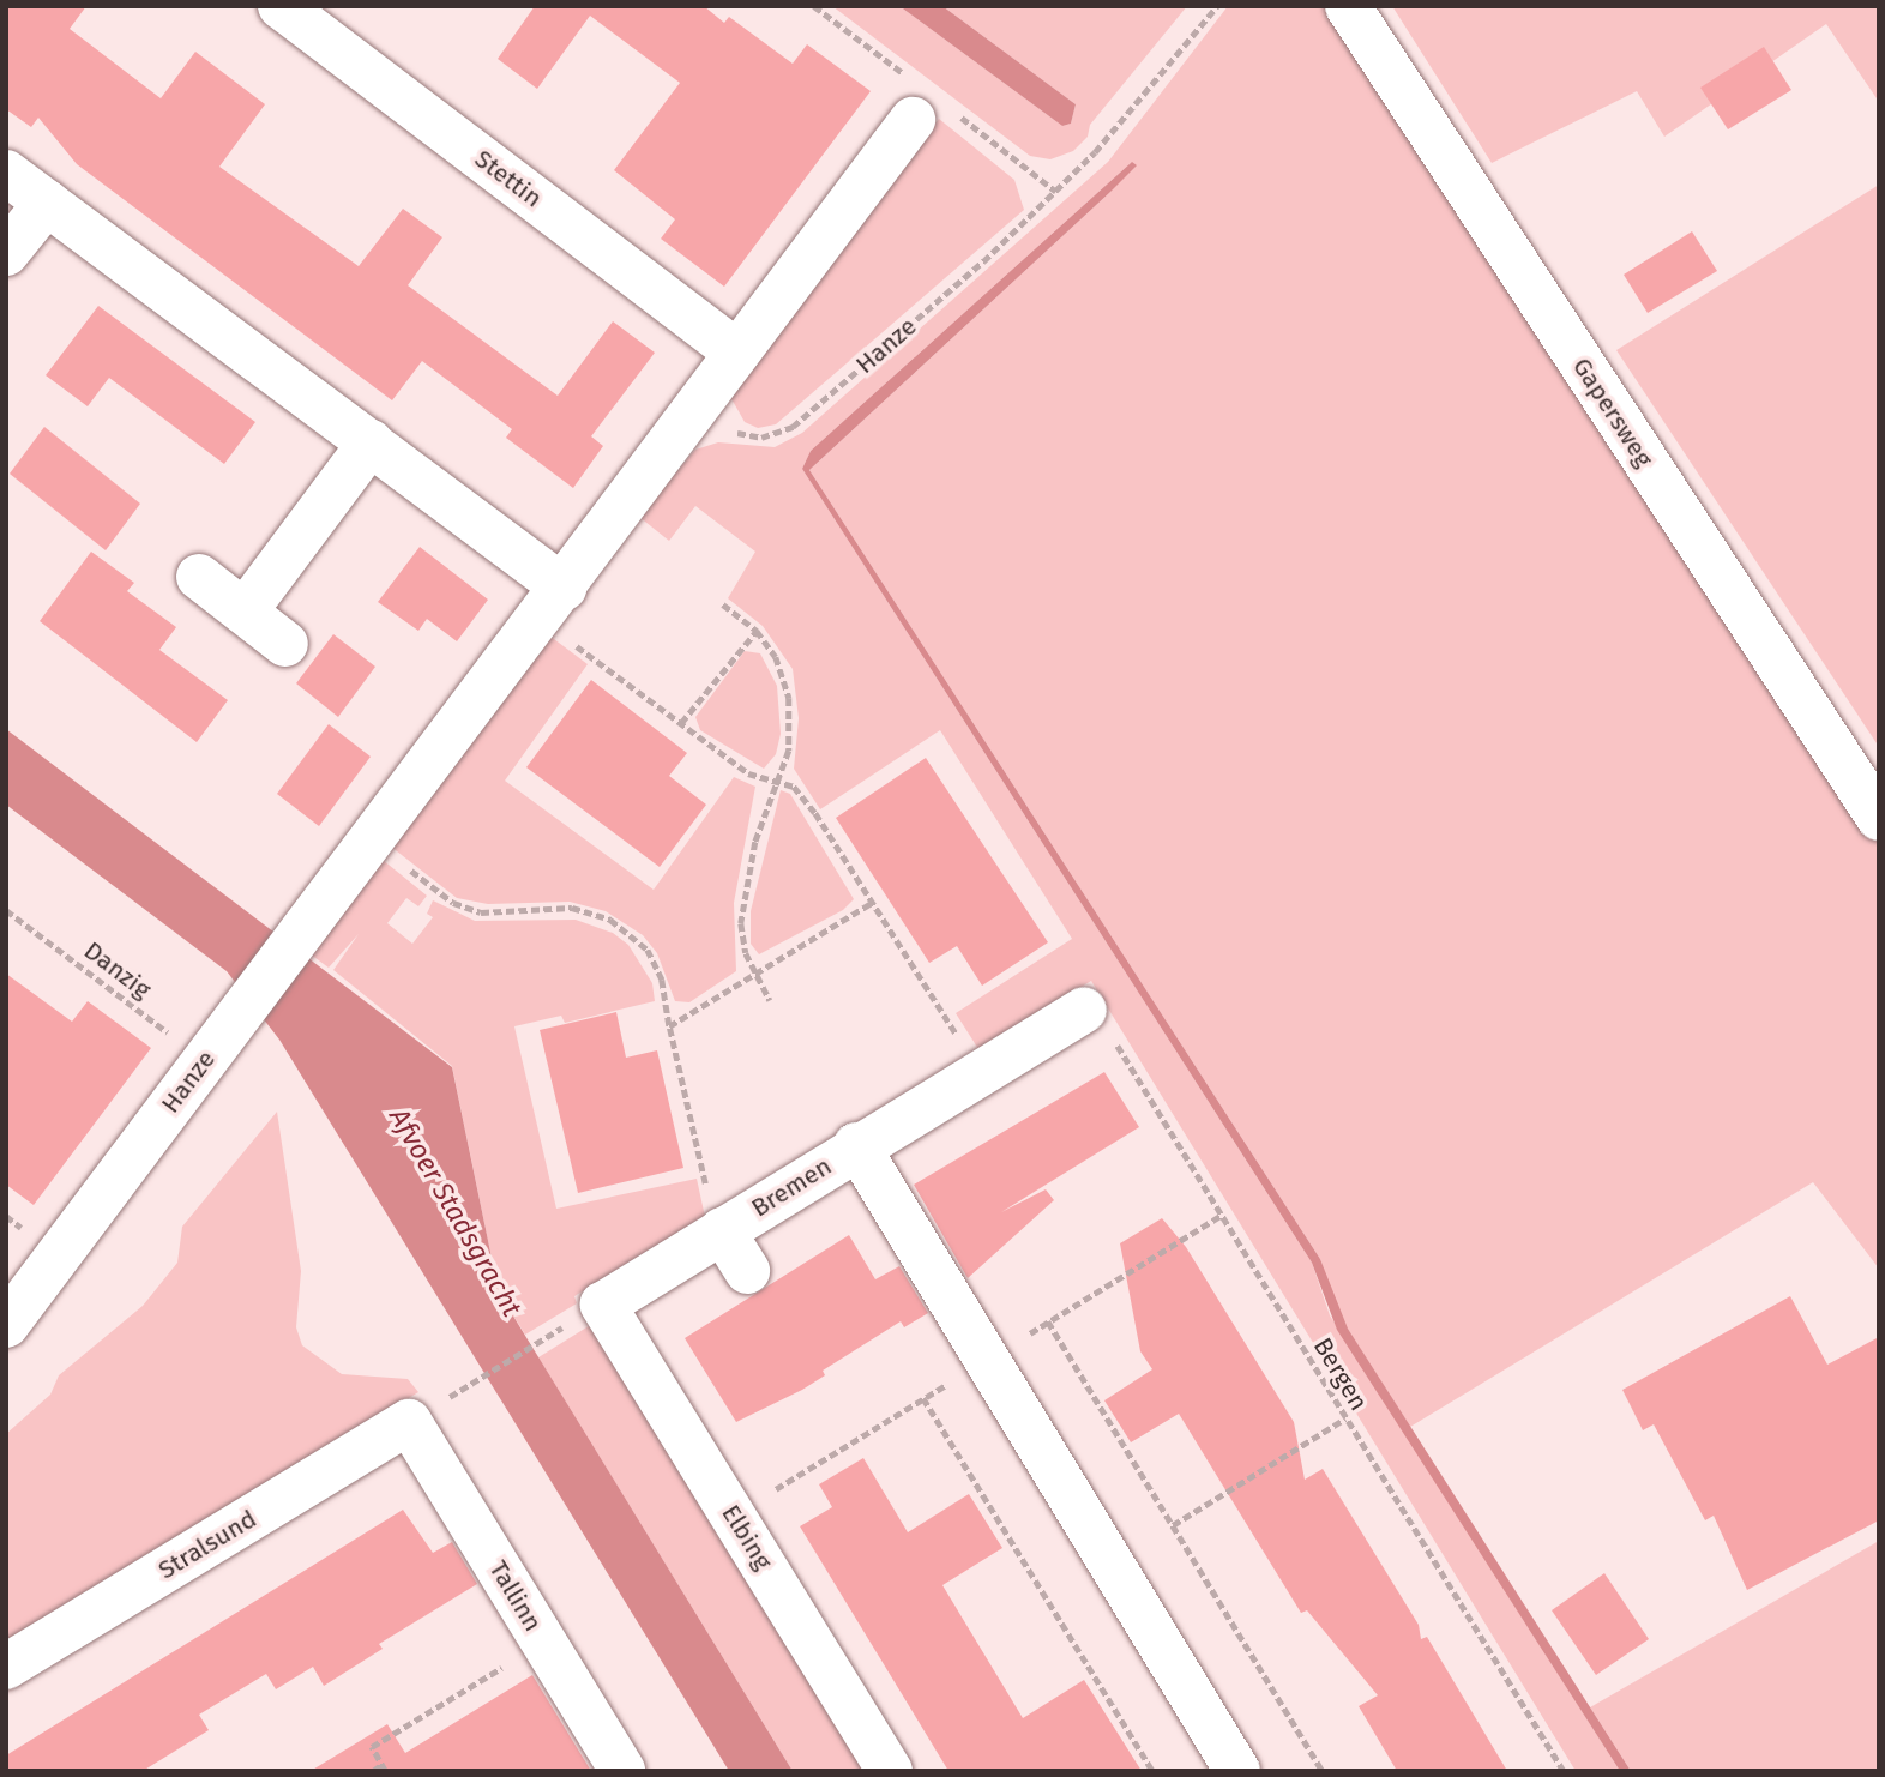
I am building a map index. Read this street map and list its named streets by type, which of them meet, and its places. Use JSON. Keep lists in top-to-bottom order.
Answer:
{
  "streets": {
    "street": [
      "Stettin",
      "Hanze",
      "Gapersweg",
      "Bremen",
      "Elbing",
      "Stralsund",
      "Tallinn"
    ],
    "path": ["Danzig", "Bergen"]
  },
  "crossings": [
    ["Stettin", "Hanze"],
    ["Hanze", "Danzig"],
    ["Bremen", "Bergen"],
    ["Bremen", "Elbing"],
    ["Stralsund", "Tallinn"]
  ],
  "water": ["Afvoer Stadsgracht"]
}
